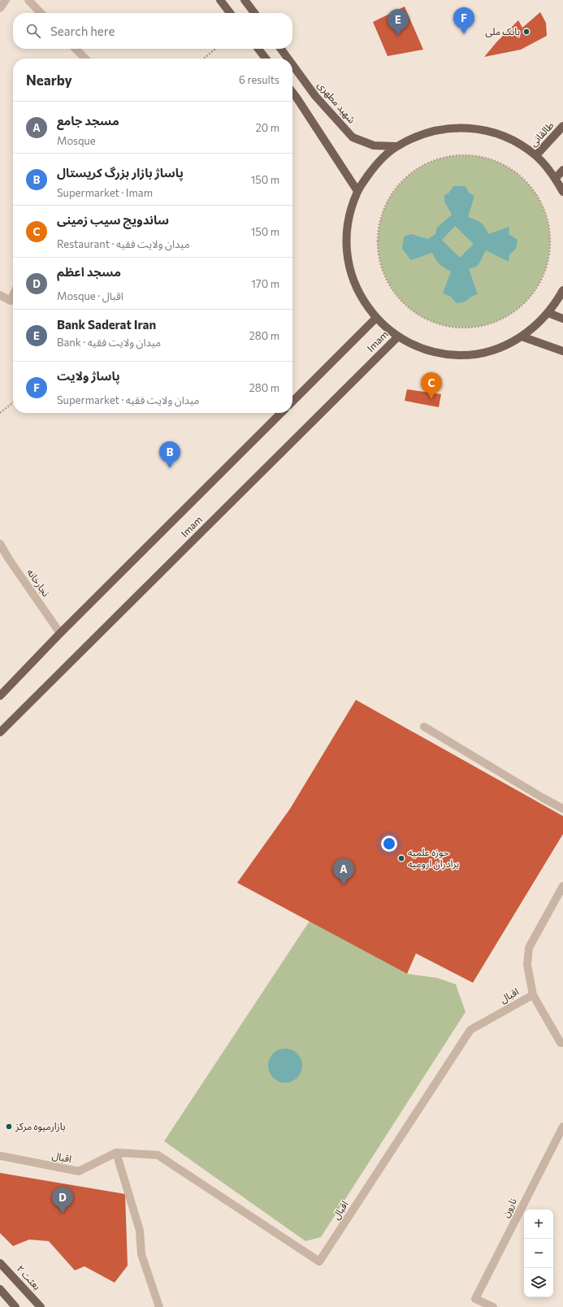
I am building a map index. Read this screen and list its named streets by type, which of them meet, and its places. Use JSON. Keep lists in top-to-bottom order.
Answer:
{
  "streets": {
    "main road": [
      "شهید مطهری",
      "طالقانی",
      "Imam",
      "بعثت ۲"
    ],
    "street": ["نجارخانه", "اقبال", "نارون"]
  },
  "crossings": [
    ["Imam", "نجارخانه"]
  ],
  "places": ["بانک ملی", "حوزه علمیه برادران ارومیه", "بازارمیوه مرکز"],
  "page": {
    "pins": [
      "F",
      "E",
      "C",
      "B",
      "A",
      "D"
    ],
    "search": "Search here",
    "heading": ["Nearby", "6 results"],
    "list": [
      {
        "mark": "A",
        "name": "مسجد جامع",
        "note": "Mosque",
        "value": "20 m"
      },
      {
        "mark": "B",
        "name": "پاساژ بازار بزرگ کریستال",
        "note": "Supermarket · Imam",
        "value": "150 m"
      },
      {
        "mark": "C",
        "name": "ساندویچ سیب زمینی",
        "note": "Restaurant · میدان ولایت فقیه",
        "value": "150 m"
      },
      {
        "mark": "D",
        "name": "مسجد اعظم",
        "note": "Mosque · اقبال",
        "value": "170 m"
      },
      {
        "mark": "E",
        "name": "Bank Saderat Iran",
        "note": "Bank · میدان ولایت فقیه",
        "value": "280 m"
      },
      {
        "mark": "F",
        "name": "پاساژ ولایت",
        "note": "Supermarket · میدان ولایت فقیه",
        "value": "280 m"
      }
    ],
    "map_buttons": ["+", "−"]
  }
}
